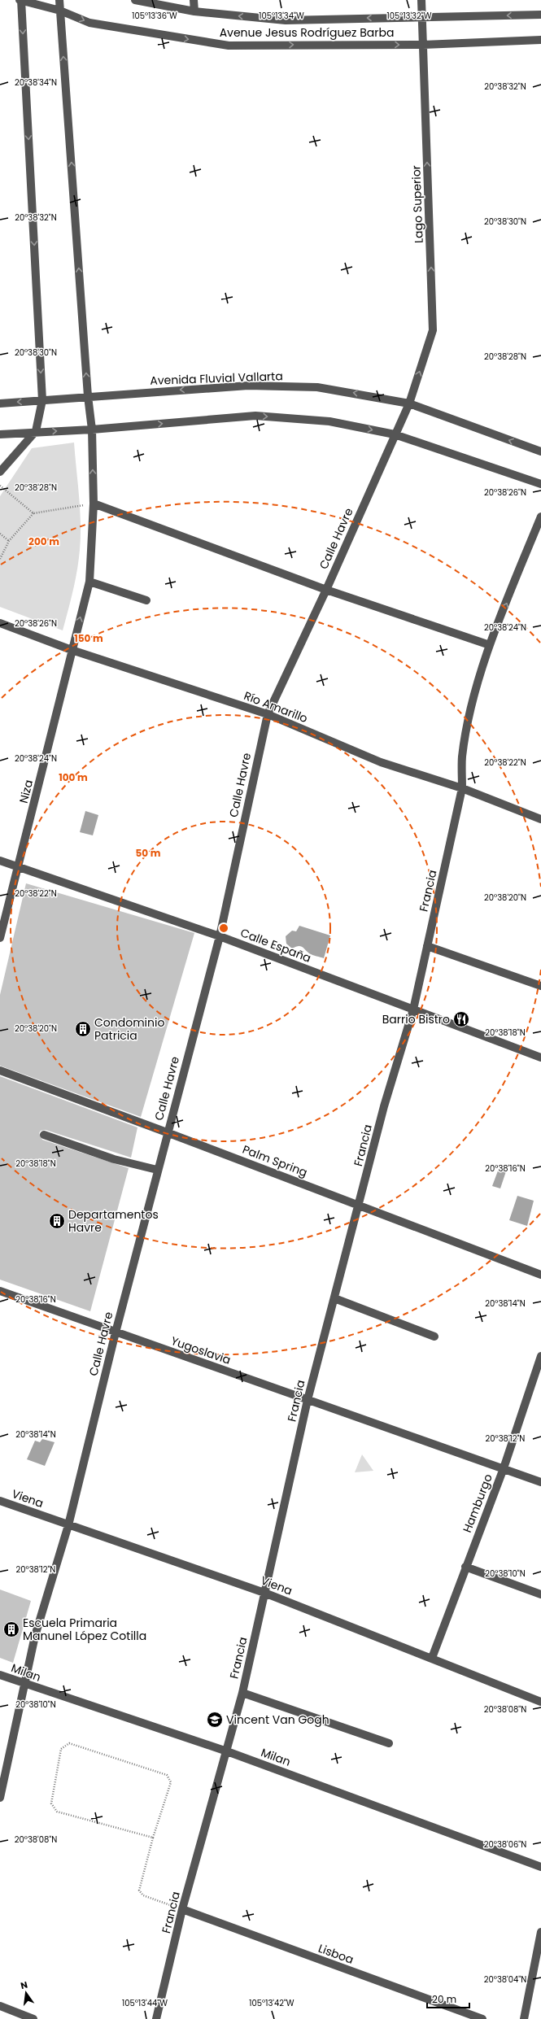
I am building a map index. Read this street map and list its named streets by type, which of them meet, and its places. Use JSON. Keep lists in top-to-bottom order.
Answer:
{
  "streets": {
    "street": [
      "Avenue Jesus Rodríguez Barba",
      "Lago Superior",
      "Avenida Fluvial Vallarta",
      "Calle Havre",
      "Río Amarillo",
      "Niza",
      "Francia",
      "Calle España",
      "Palm Spring",
      "Yugoslavia",
      "Viena",
      "Hamburgo",
      "Milan",
      "Lisboa"
    ]
  },
  "crossings": [
    ["Avenue Jesus Rodríguez Barba", "Lago Superior"],
    ["Avenue Jesus Rodríguez Barba", "Niza"],
    ["Lago Superior", "Avenida Fluvial Vallarta"],
    ["Lago Superior", "Calle Havre"],
    ["Avenida Fluvial Vallarta", "Calle Havre"],
    ["Avenida Fluvial Vallarta", "Niza"],
    ["Calle Havre", "Río Amarillo"],
    ["Calle Havre", "Calle España"],
    ["Calle Havre", "Palm Spring"],
    ["Calle Havre", "Yugoslavia"],
    ["Calle Havre", "Viena"],
    ["Calle Havre", "Milan"],
    ["Río Amarillo", "Niza"],
    ["Río Amarillo", "Francia"],
    ["Niza", "Calle España"],
    ["Francia", "Calle España"],
    ["Francia", "Palm Spring"],
    ["Francia", "Yugoslavia"],
    ["Francia", "Viena"],
    ["Francia", "Milan"],
    ["Francia", "Lisboa"],
    ["Yugoslavia", "Hamburgo"],
    ["Viena", "Hamburgo"]
  ],
  "one_way": ["Lago Superior"],
  "places": {
    "restaurant": ["Barrio Bistro"],
    "building": ["Condominio Patricia", "Departamentos Havre", "Escuela Primaria Manunel López Cotilla"],
    "school or university": ["Vincent Van Gogh"]
  },
  "scale_bar": "20 m",
  "north": "top",
  "coordinates": [
    "105°13'36\"W",
    "105°13'34\"W",
    "105°13'32\"W",
    "20°38'34\"N",
    "20°38'32\"N",
    "20°38'30\"N",
    "20°38'28\"N",
    "20°38'26\"N",
    "20°38'24\"N",
    "20°38'22\"N",
    "20°38'20\"N",
    "20°38'18\"N",
    "20°38'16\"N",
    "20°38'14\"N",
    "20°38'12\"N",
    "20°38'10\"N",
    "20°38'08\"N",
    "20°38'06\"N",
    "20°38'04\"N",
    "105°13'44\"W",
    "105°13'42\"W"
  ],
  "rings": [
    "200 m",
    "150 m",
    "100 m",
    "50 m"
  ]
}
